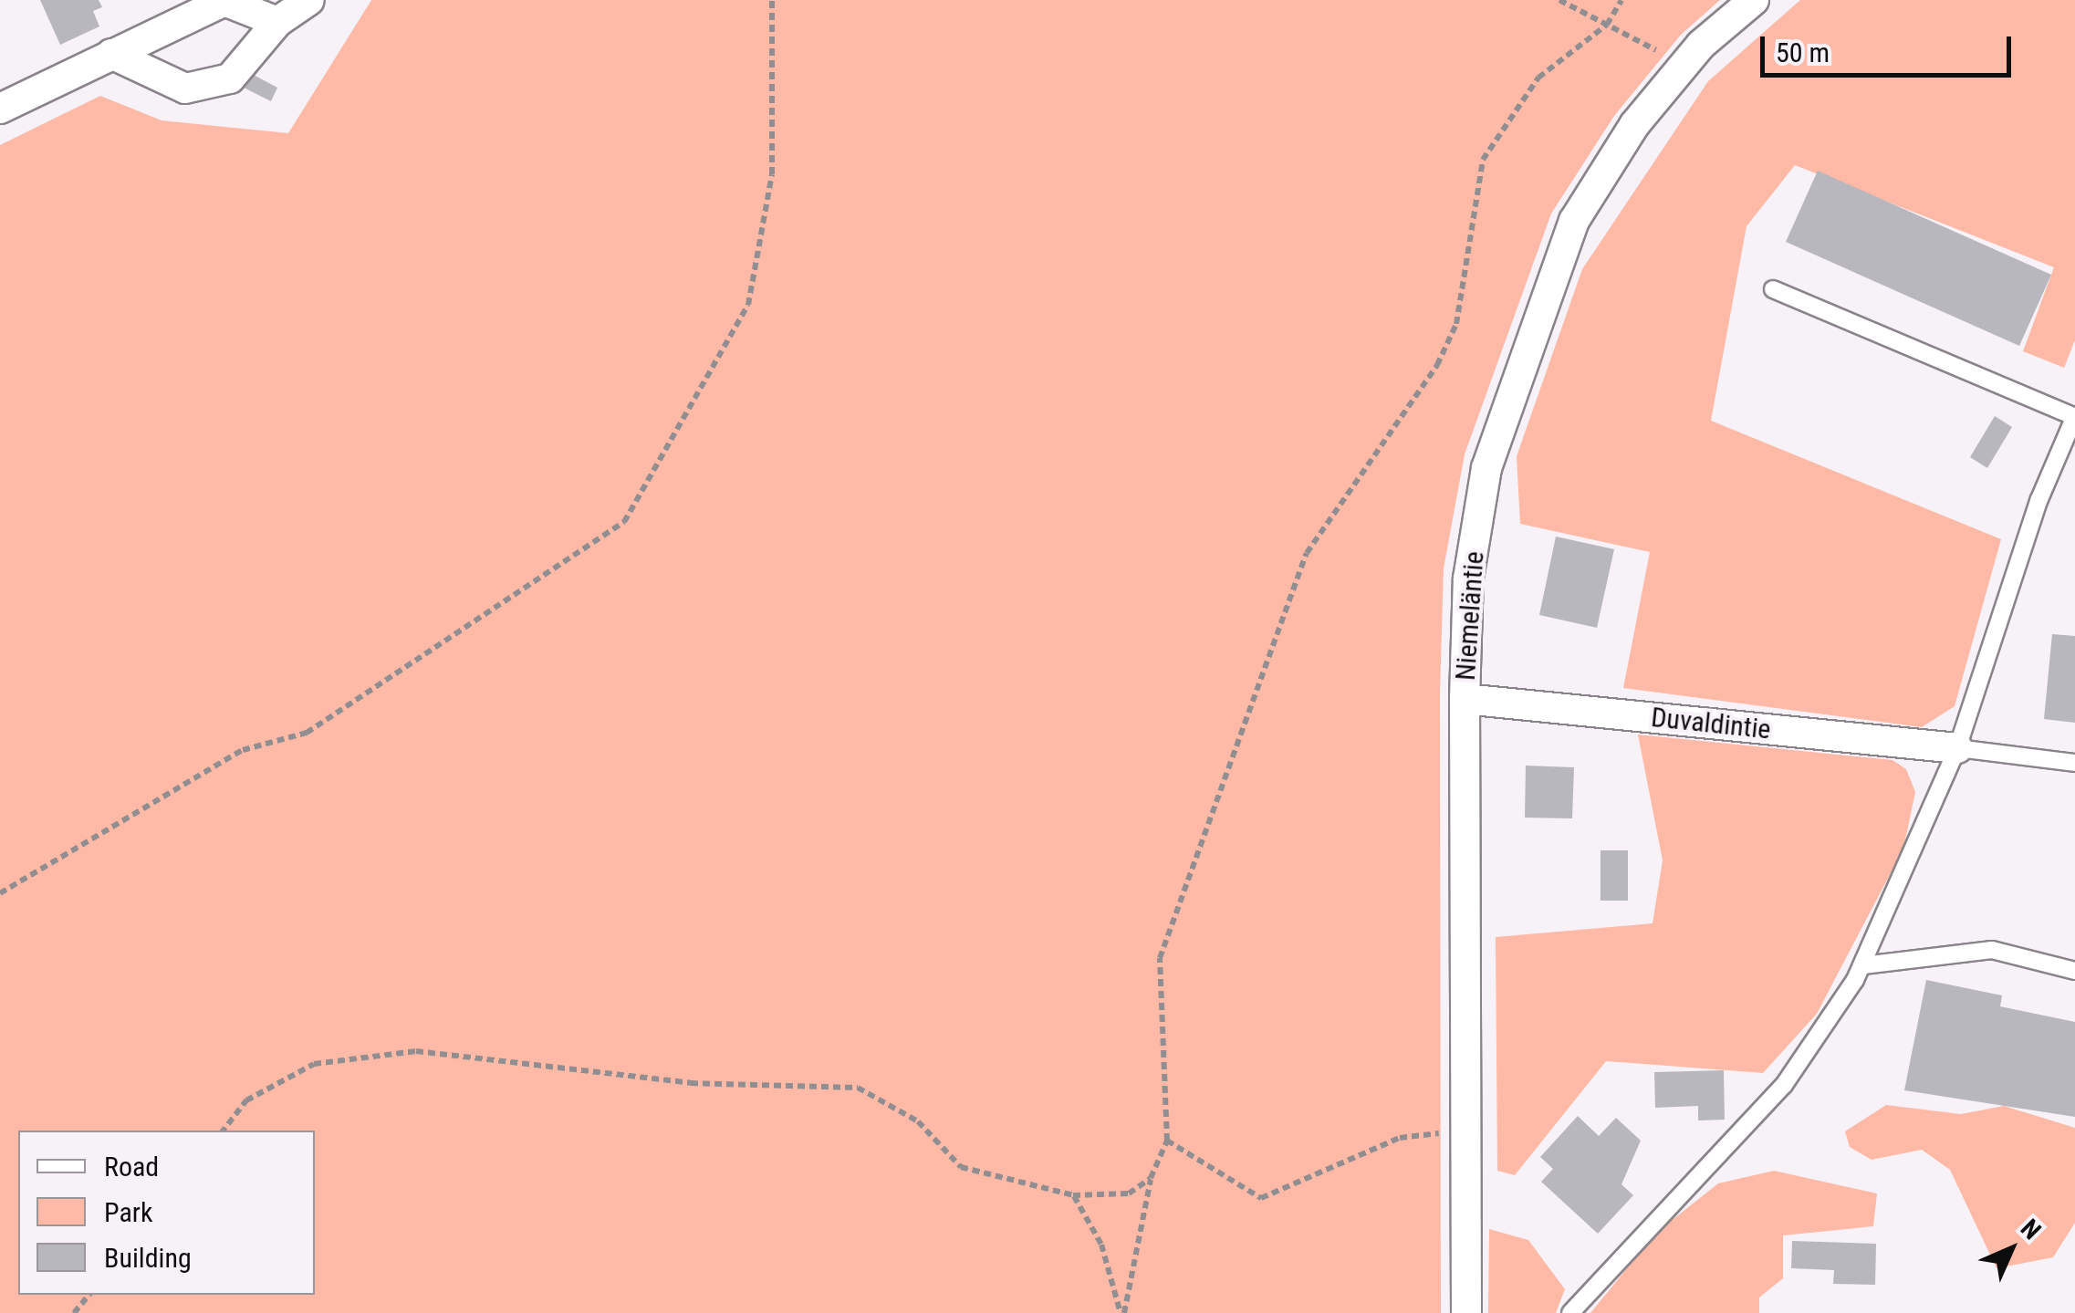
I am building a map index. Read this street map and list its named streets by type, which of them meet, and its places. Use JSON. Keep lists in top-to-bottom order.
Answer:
{
  "streets": {
    "street": ["Niemeläntie", "Duvaldintie"]
  },
  "crossings": [
    ["Niemeläntie", "Duvaldintie"]
  ],
  "legend": ["Road", "Park", "Building"],
  "scale_bar": "50 m",
  "north": "top right"
}
